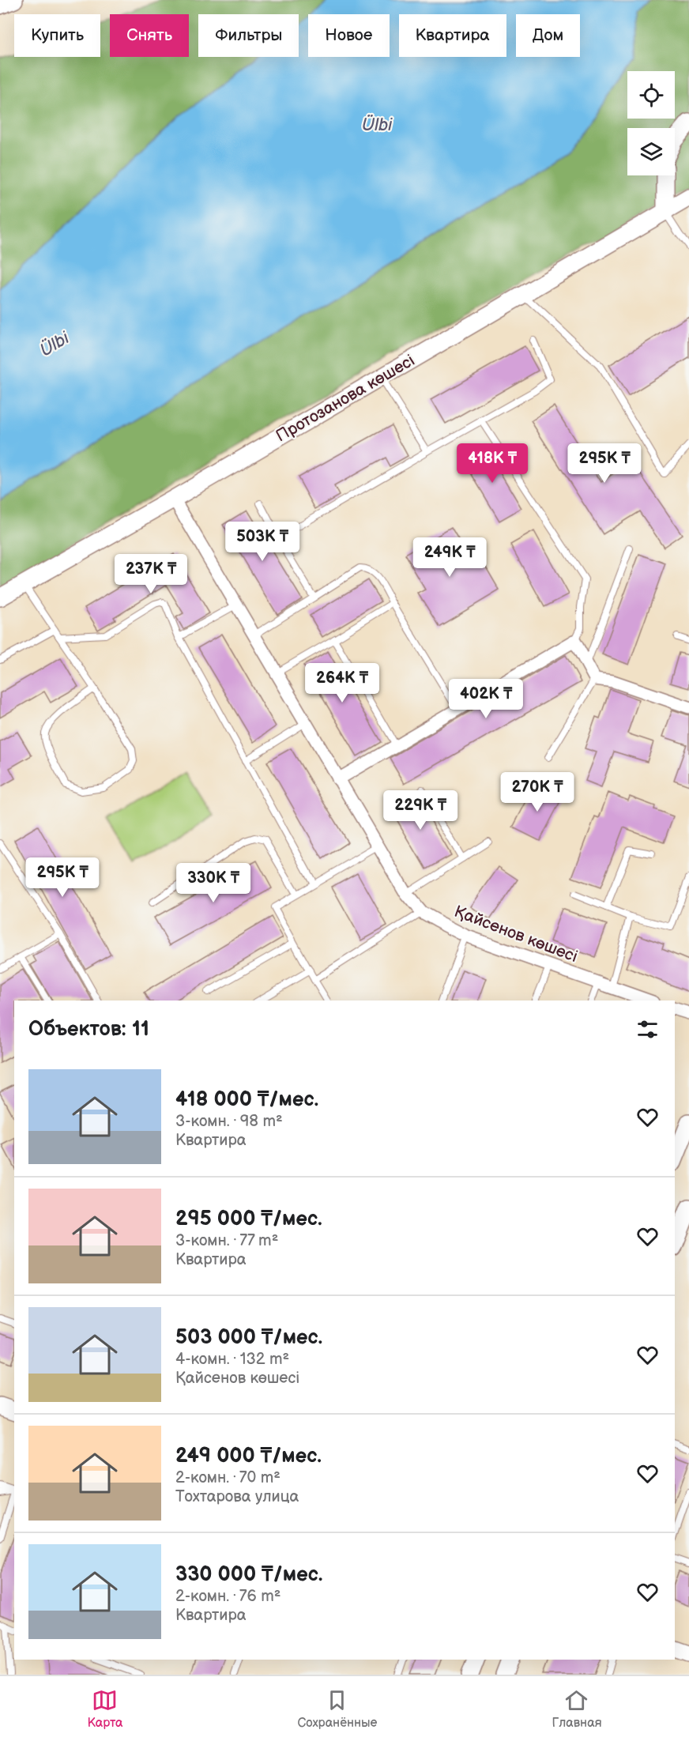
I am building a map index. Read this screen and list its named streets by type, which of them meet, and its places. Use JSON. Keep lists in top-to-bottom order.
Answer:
{
  "streets": {
    "main road": ["Протозанова көшесі"],
    "street": ["Қайсенов көшесі"]
  },
  "crossings": [
    ["Протозанова көшесі", "Қайсенов көшесі"]
  ],
  "water": ["Ülbi"],
  "page": {
    "chip": [
      "Купить",
      "Снять",
      "Фильтры",
      "Новое",
      "Квартира",
      "Дом"
    ],
    "price": [
      "418K ₸",
      "295K ₸",
      "503K ₸",
      "249K ₸",
      "237K ₸",
      "264K ₸",
      "402K ₸",
      "270K ₸",
      "229K ₸",
      "295K ₸",
      "330K ₸"
    ],
    "heading": "Объектов: 11",
    "list": [
      {
        "name": "418 000 ₸/мес.",
        "note": "3-комн. · 98 m² · Квартира"
      },
      {
        "name": "295 000 ₸/мес.",
        "note": "3-комн. · 77 m² · Квартира"
      },
      {
        "name": "503 000 ₸/мес.",
        "note": "4-комн. · 132 m² · Қайсенов көшесі"
      },
      {
        "name": "249 000 ₸/мес.",
        "note": "2-комн. · 70 m² · Тохтарова улица"
      },
      {
        "name": "330 000 ₸/мес.",
        "note": "2-комн. · 76 m² · Квартира"
      }
    ],
    "tabs": ["Карта", "Сохранённые", "Главная"]
  }
}
